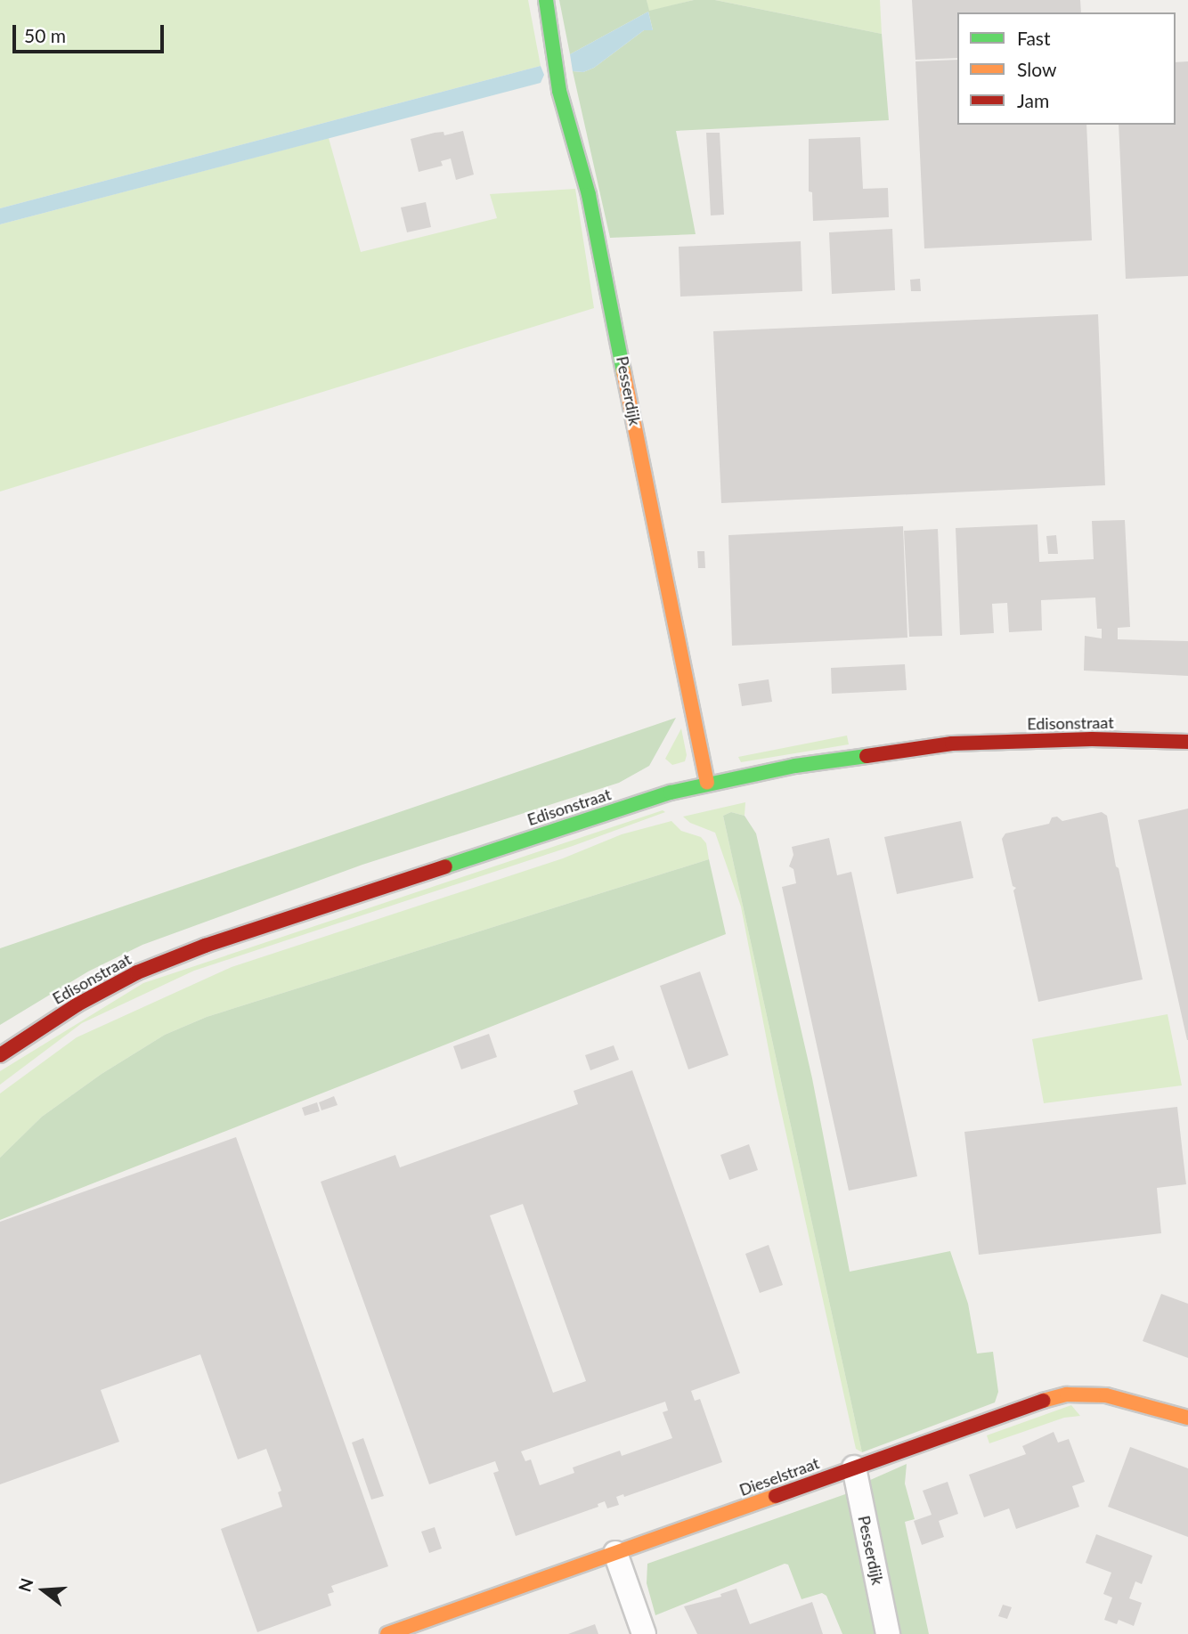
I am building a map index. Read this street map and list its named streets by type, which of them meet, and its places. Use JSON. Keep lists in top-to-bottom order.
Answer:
{
  "streets": {
    "street": ["Pesserdijk", "Edisonstraat", "Dieselstraat"]
  },
  "crossings": [
    ["Pesserdijk", "Edisonstraat"],
    ["Pesserdijk", "Dieselstraat"]
  ],
  "legend": ["Fast", "Slow", "Jam"],
  "scale_bar": "50 m",
  "north": "left"
}
